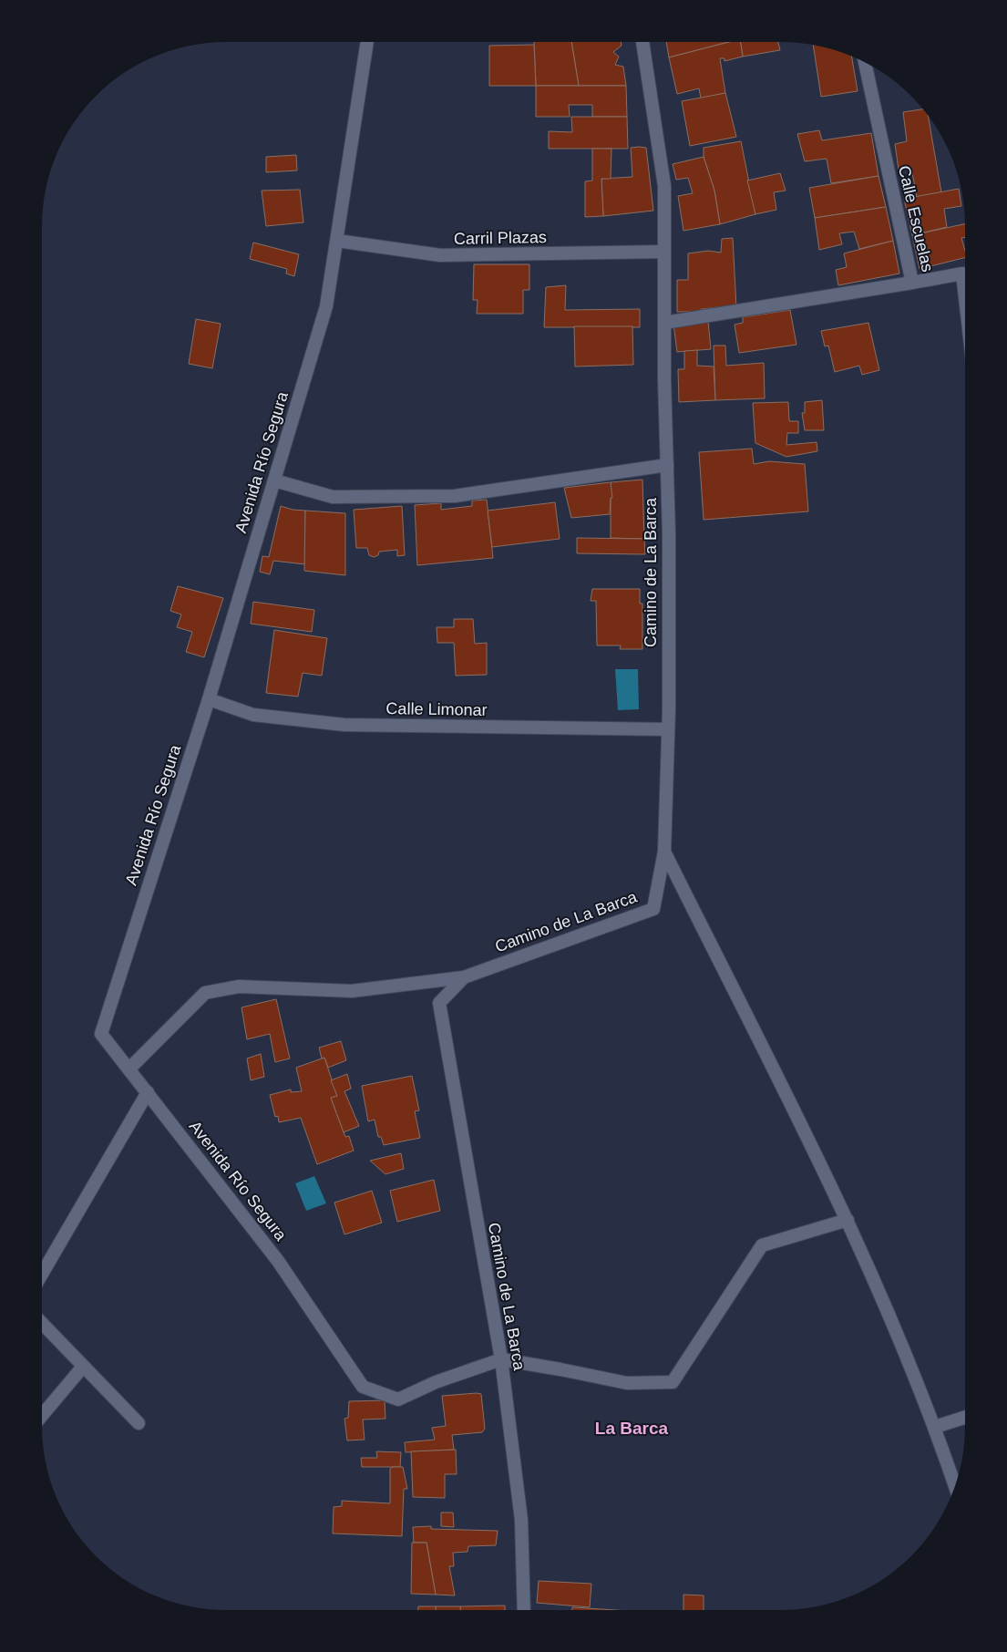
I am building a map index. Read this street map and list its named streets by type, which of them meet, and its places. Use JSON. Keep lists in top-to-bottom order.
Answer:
{
  "streets": {
    "street": [
      "Calle Escuelas",
      "Carril Plazas",
      "Avenida Río Segura",
      "Camino de La Barca",
      "Calle Limonar"
    ]
  },
  "crossings": [
    ["Carril Plazas", "Avenida Río Segura"],
    ["Carril Plazas", "Camino de La Barca"],
    ["Avenida Río Segura", "Camino de La Barca"],
    ["Avenida Río Segura", "Calle Limonar"],
    ["Camino de La Barca", "Calle Limonar"]
  ],
  "districts": ["La Barca"]
}
